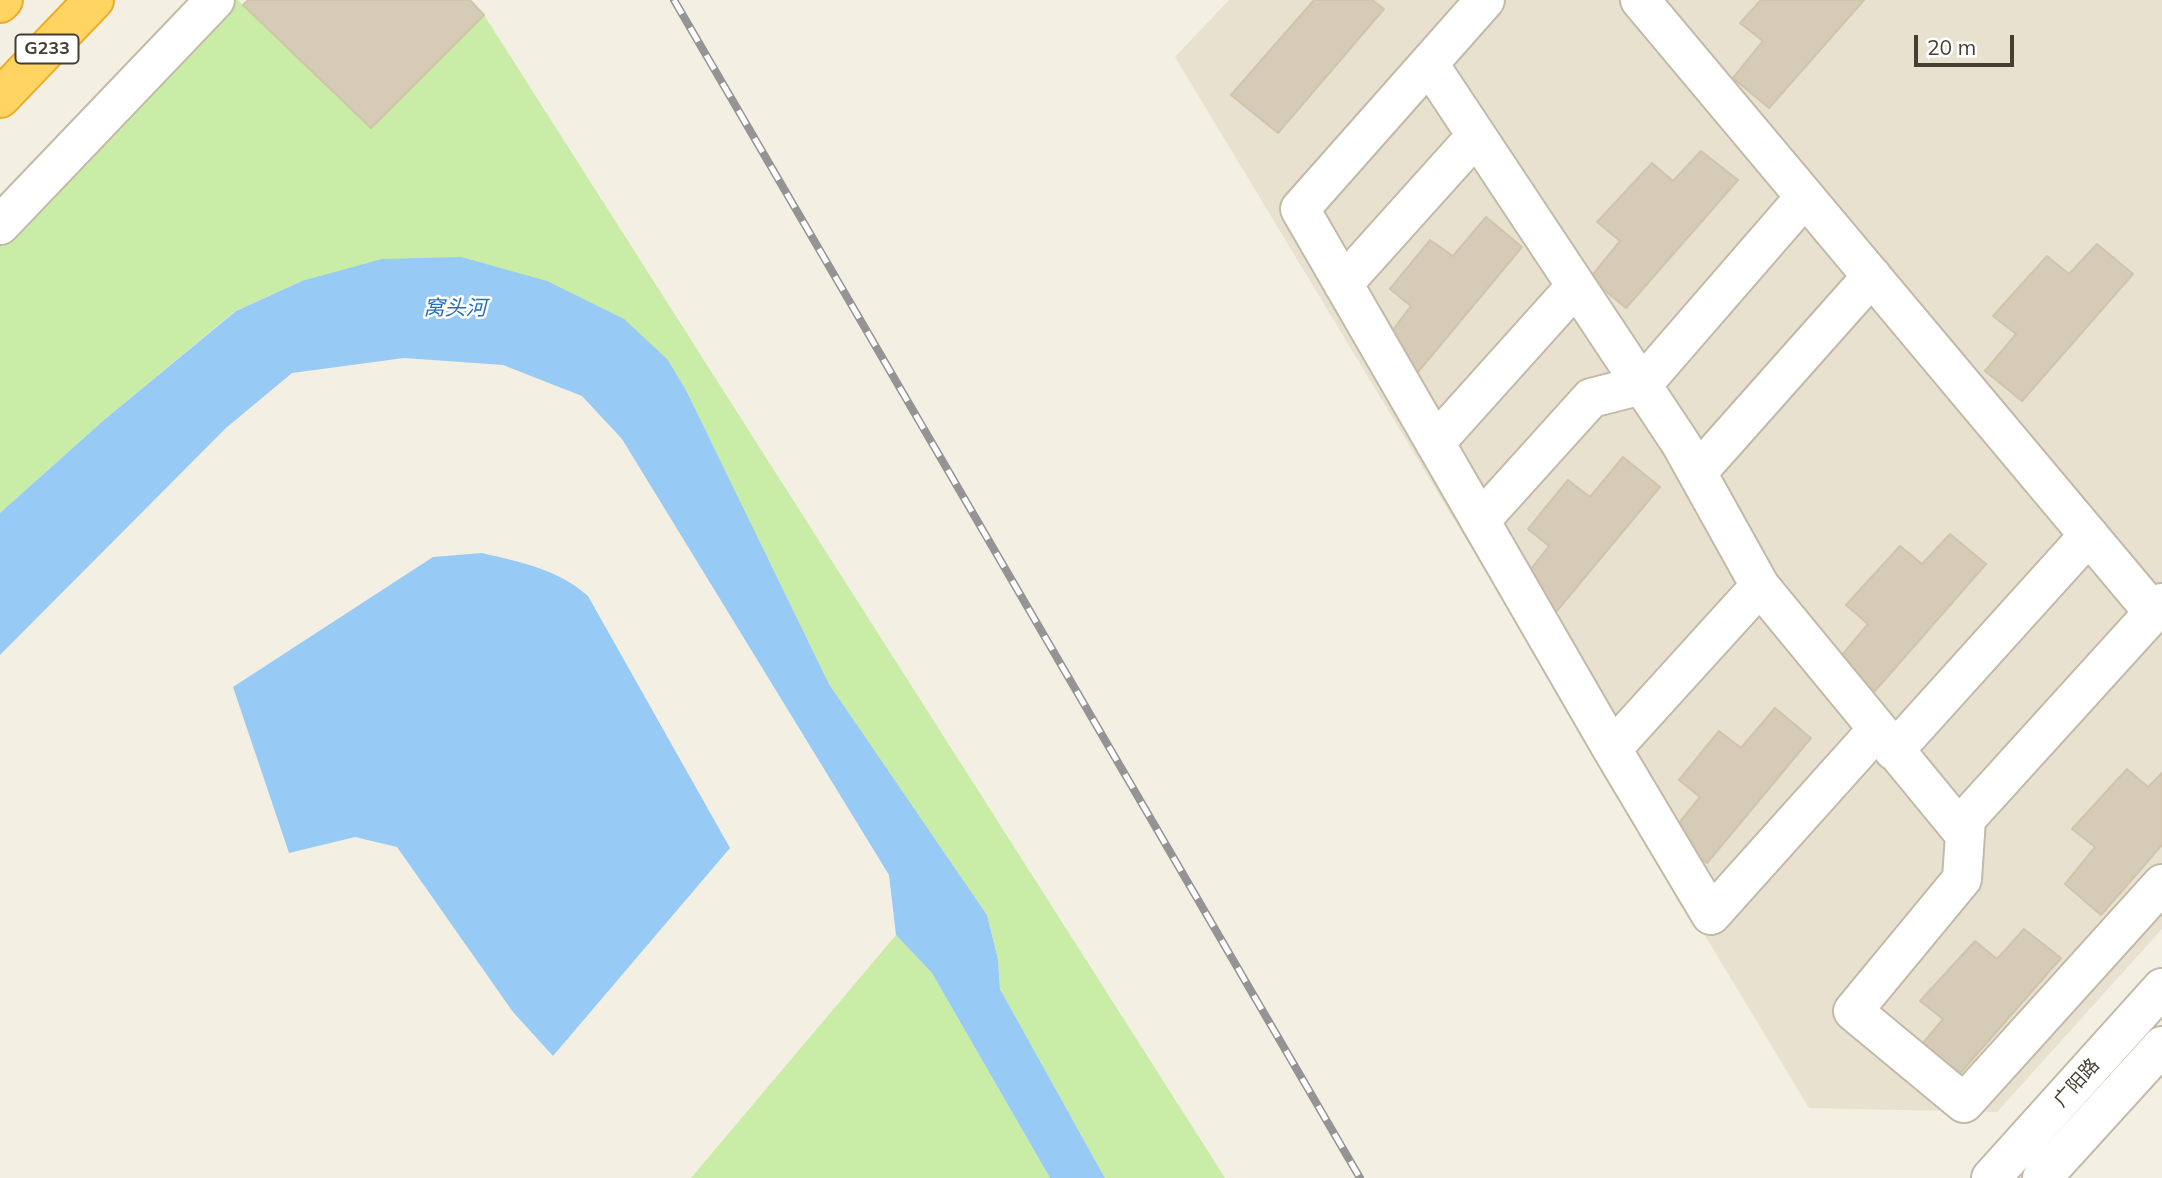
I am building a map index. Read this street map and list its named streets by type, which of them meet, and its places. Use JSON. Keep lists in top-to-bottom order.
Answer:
{
  "streets": {
    "highway": ["G233"],
    "street": ["广阳路"]
  },
  "water": ["窝头河"],
  "scale_bar": "20 m"
}
